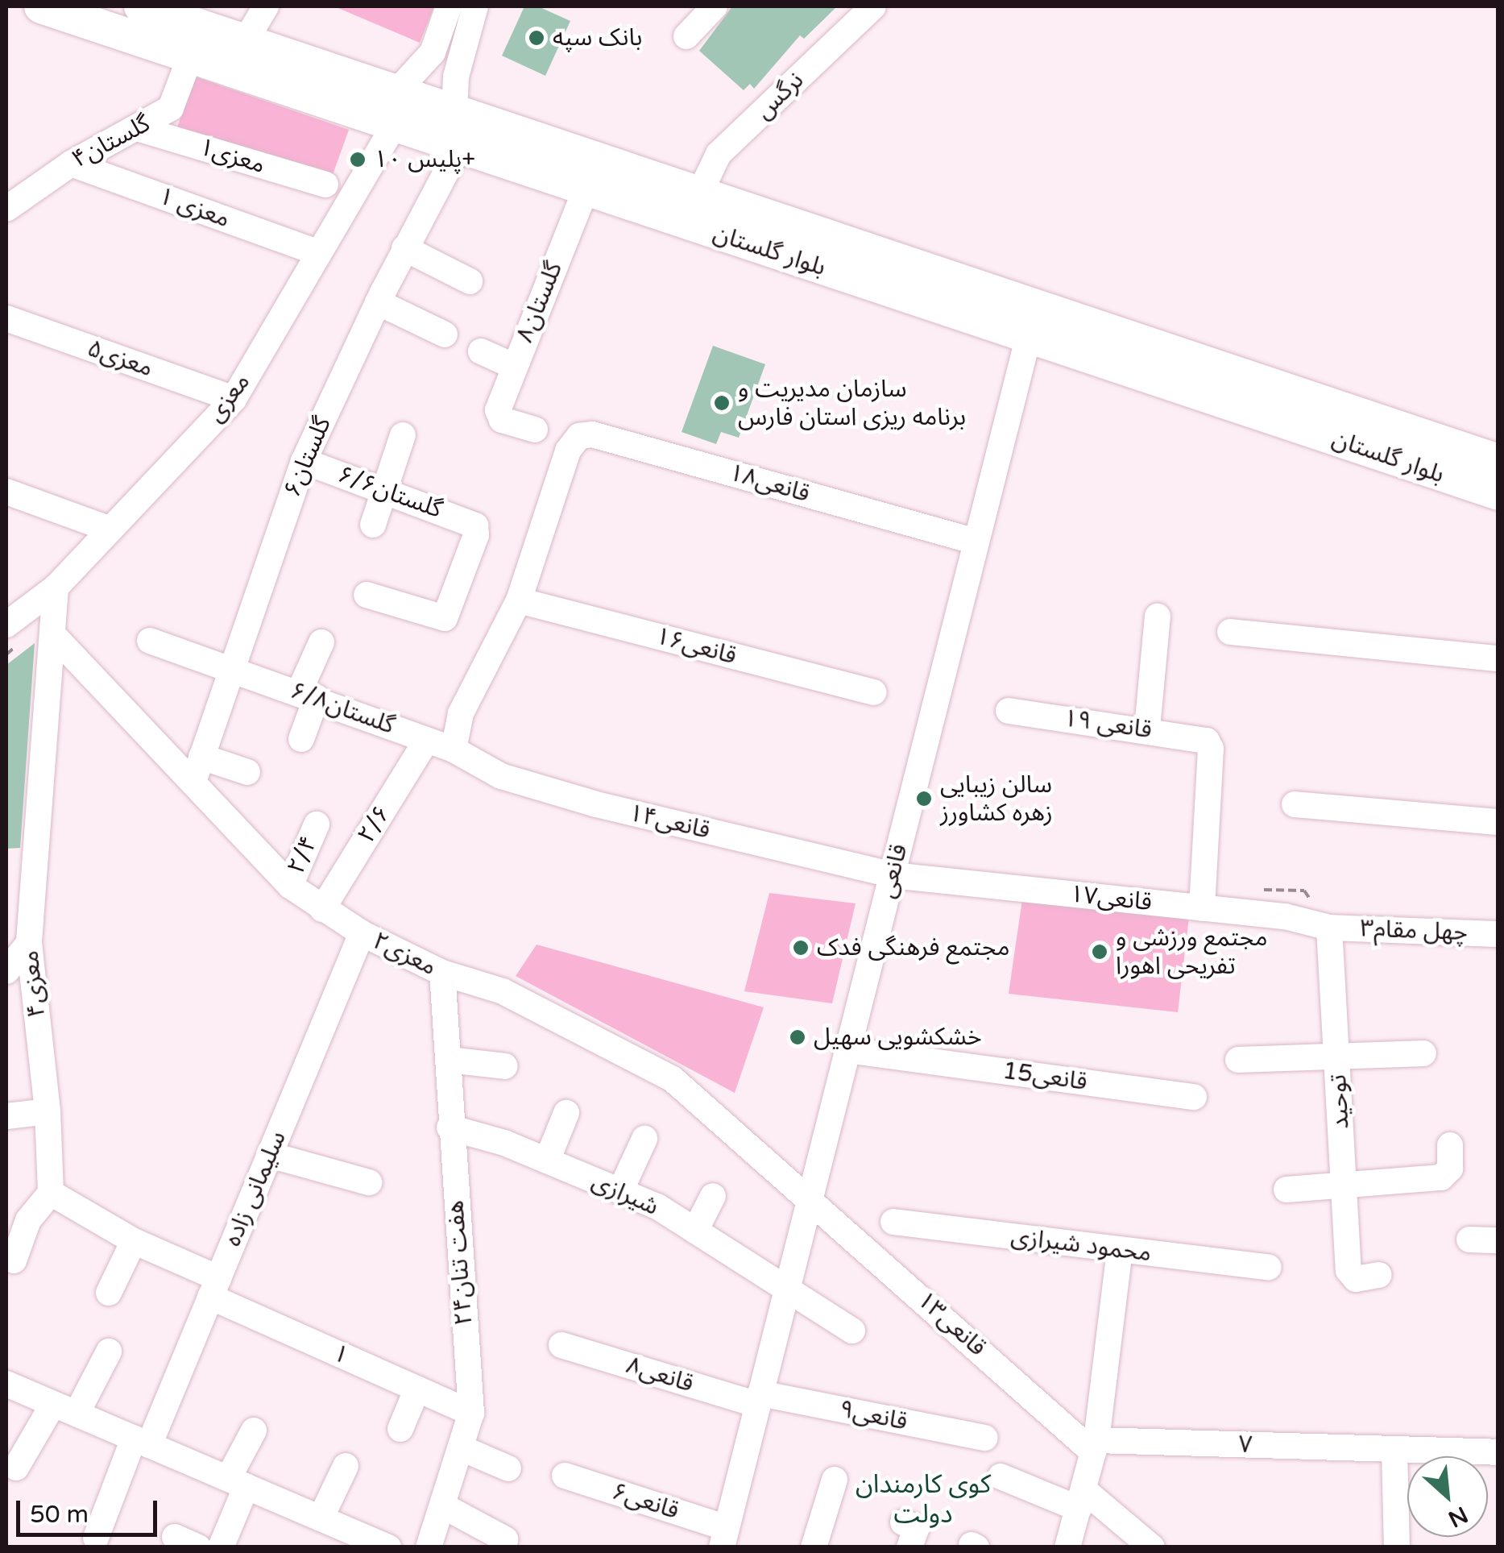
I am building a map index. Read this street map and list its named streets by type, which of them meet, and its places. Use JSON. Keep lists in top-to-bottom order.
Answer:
{
  "streets": {
    "main road": ["بلوار گلستان"],
    "street": [
      "نرگس",
      "گلستان۴",
      "۱معزی",
      "معزی ۱",
      "گلستان۸",
      "۵معزی",
      "معزی",
      "گلستان۶",
      "۱۸قانعی",
      "۶/۶گلستان",
      "۱۶قانعی",
      "۶/۸گلستان",
      "قانعی ۱۹",
      "۱۴قانعی",
      "۲/۶",
      "۲/۴",
      "قانعی",
      "۱۷قانعی",
      "چهل مقام۳",
      "۲معزی",
      "۴معزی",
      "15قانعی",
      "توحید",
      "سلیمانی زاده",
      "شیرازی",
      "محمود شیرازی",
      "هفت تنان۲۴",
      "۱۳قانعی",
      "۱",
      "۸قانعی",
      "۹قانعی",
      "۷",
      "۶قانعی"
    ]
  },
  "crossings": [
    ["نرگس", "بلوار گلستان"],
    ["گلستان۴", "۱معزی"],
    ["گلستان۴", "معزی ۱"],
    ["گلستان۴", "بلوار گلستان"],
    ["معزی ۱", "معزی"],
    ["بلوار گلستان", "گلستان۸"],
    ["بلوار گلستان", "معزی"],
    ["بلوار گلستان", "گلستان۶"],
    ["بلوار گلستان", "قانعی"],
    ["۵معزی", "معزی"],
    ["معزی", "۴معزی"],
    ["گلستان۶", "۶/۶گلستان"],
    ["گلستان۶", "۶/۸گلستان"],
    ["گلستان۶", "۲معزی"],
    ["۱۸قانعی", "۱۶قانعی"],
    ["۱۸قانعی", "قانعی"],
    ["۶/۸گلستان", "۱۴قانعی"],
    ["۶/۸گلستان", "۲/۶"],
    ["قانعی ۱۹", "۱۷قانعی"],
    ["۱۴قانعی", "قانعی"],
    ["۱۴قانعی", "۱۷قانعی"],
    ["۲/۶", "۲معزی"],
    ["۲/۴", "۲معزی"],
    ["قانعی", "۱۷قانعی"],
    ["قانعی", "۲معزی"],
    ["قانعی", "15قانعی"],
    ["قانعی", "شیرازی"],
    ["قانعی", "۱۳قانعی"],
    ["قانعی", "۸قانعی"],
    ["قانعی", "۹قانعی"],
    ["قانعی", "۶قانعی"],
    ["۱۷قانعی", "چهل مقام۳"],
    ["۱۷قانعی", "توحید"],
    ["چهل مقام۳", "توحید"],
    ["۲معزی", "۴معزی"],
    ["۲معزی", "سلیمانی زاده"],
    ["۲معزی", "هفت تنان۲۴"],
    ["۲معزی", "۱۳قانعی"],
    ["سلیمانی زاده", "۱"],
    ["شیرازی", "هفت تنان۲۴"],
    ["هفت تنان۲۴", "۱"],
    ["۱۳قانعی", "۷"],
    ["۸قانعی", "۹قانعی"]
  ],
  "districts": ["کوی کارمندان دولت"],
  "places": [
    "بانک سپه",
    "پلیس ۱۰+",
    "سازمان مدیریت و برنامه ریزی استان فارس",
    "سالن زیبایی زهره کشاورز",
    "مجتمع فرهنگی فدک",
    "مجتمع ورزشی و تفریحی اهورا",
    "خشکشویی سهیل"
  ],
  "scale_bar": "50 m",
  "north": "bottom right"
}
